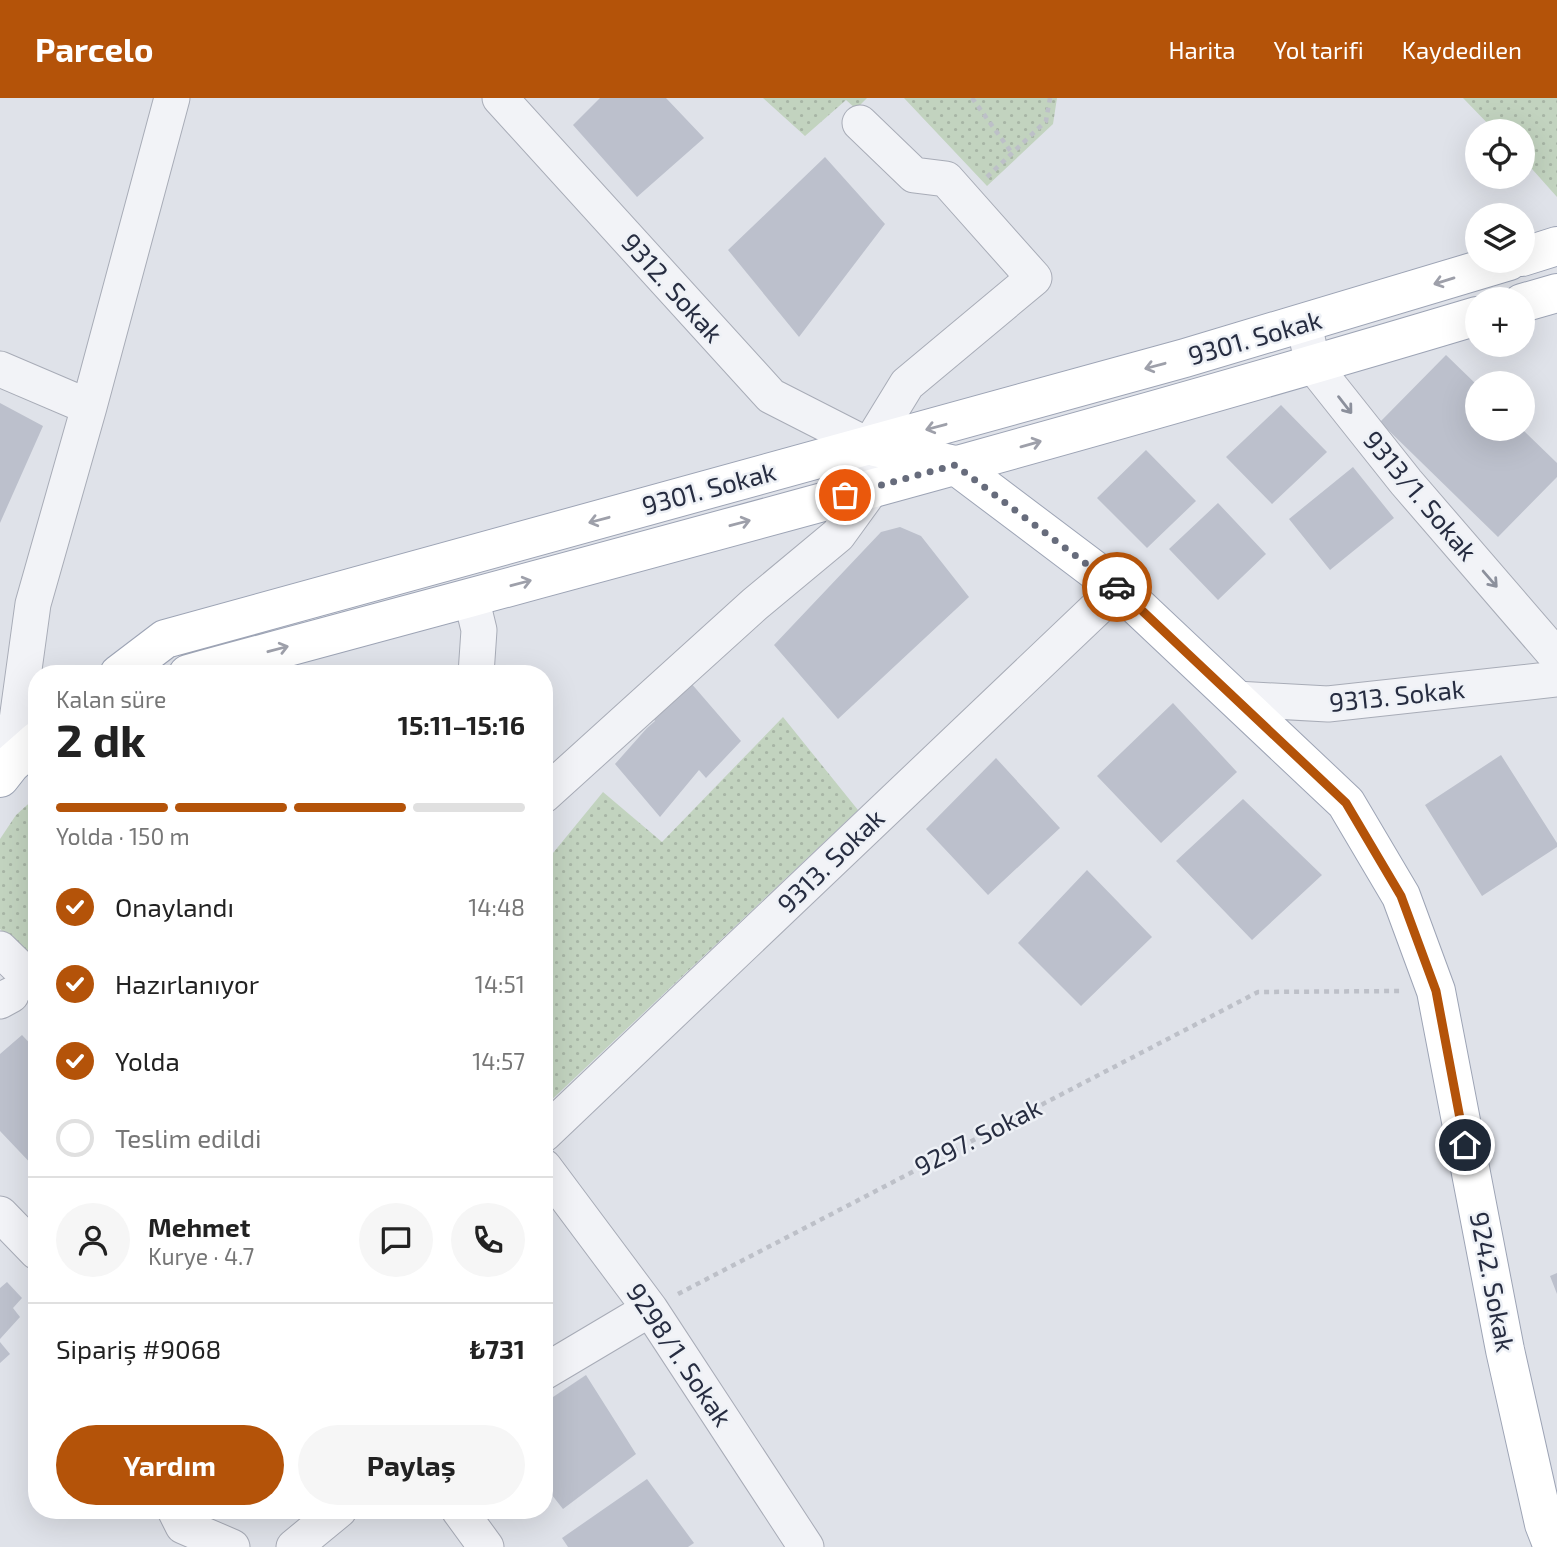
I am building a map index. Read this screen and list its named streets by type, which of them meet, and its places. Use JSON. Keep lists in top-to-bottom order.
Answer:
{
  "streets": {
    "main road": ["9301. Sokak", "9242. Sokak"],
    "street": [
      "9312. Sokak",
      "9313/1. Sokak",
      "9313. Sokak",
      "9298/1. Sokak"
    ],
    "path": ["9297. Sokak"]
  },
  "crossings": [
    ["9312. Sokak", "9301. Sokak"],
    ["9312. Sokak", "9242. Sokak"],
    ["9301. Sokak", "9313/1. Sokak"],
    ["9301. Sokak", "9242. Sokak"],
    ["9313. Sokak", "9242. Sokak"],
    ["9297. Sokak", "9242. Sokak"],
    ["9297. Sokak", "9298/1. Sokak"]
  ],
  "one_way": ["9313/1. Sokak"],
  "page": {
    "header": "Parcelo",
    "nav": ["Harita", "Yol tarifi", "Kaydedilen"],
    "map_buttons": ["+", "−"],
    "heading": ["2 dk", "Kalan süre", "15:11–15:16"],
    "panel": [
      "Mehmet",
      "Kurye · 4.7",
      "Sipariş #9068",
      "₺731"
    ],
    "bar": "Yolda · 150 m",
    "list": [
      ["Onaylandı", "14:48"],
      ["Hazırlanıyor", "14:51"],
      ["Yolda", "14:57"],
      "Teslim edildi"
    ],
    "buttons": ["Yardım", "Paylaş"]
  }
}
